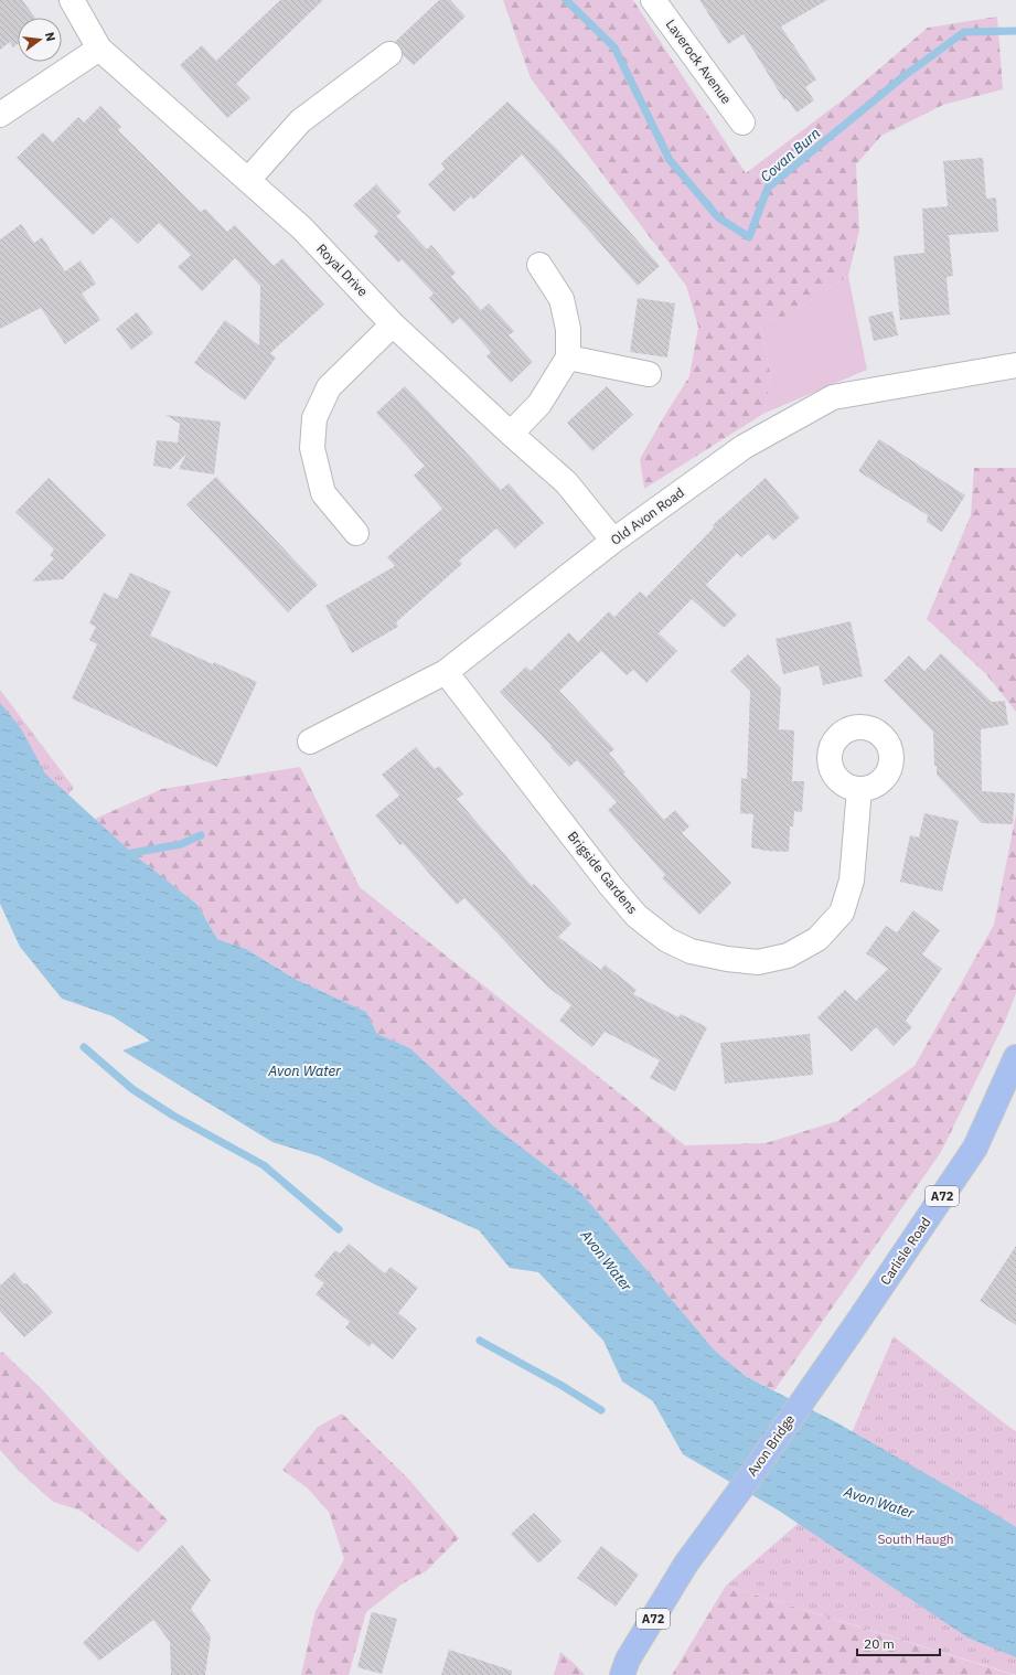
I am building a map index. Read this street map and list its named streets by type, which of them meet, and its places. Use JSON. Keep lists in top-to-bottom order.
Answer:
{
  "streets": {
    "main road": ["A72", "Carlisle Road", "Avon Bridge"],
    "street": [
      "Laverock Avenue",
      "Royal Drive",
      "Old Avon Road",
      "Brigside Gardens"
    ]
  },
  "crossings": [
    ["Royal Drive", "Old Avon Road"],
    ["Old Avon Road", "Brigside Gardens"],
    ["Carlisle Road", "Avon Bridge"]
  ],
  "water": ["Covan Burn", "Avon Water"],
  "parks": ["South Haugh"],
  "scale_bar": "20 m",
  "north": "right"
}
